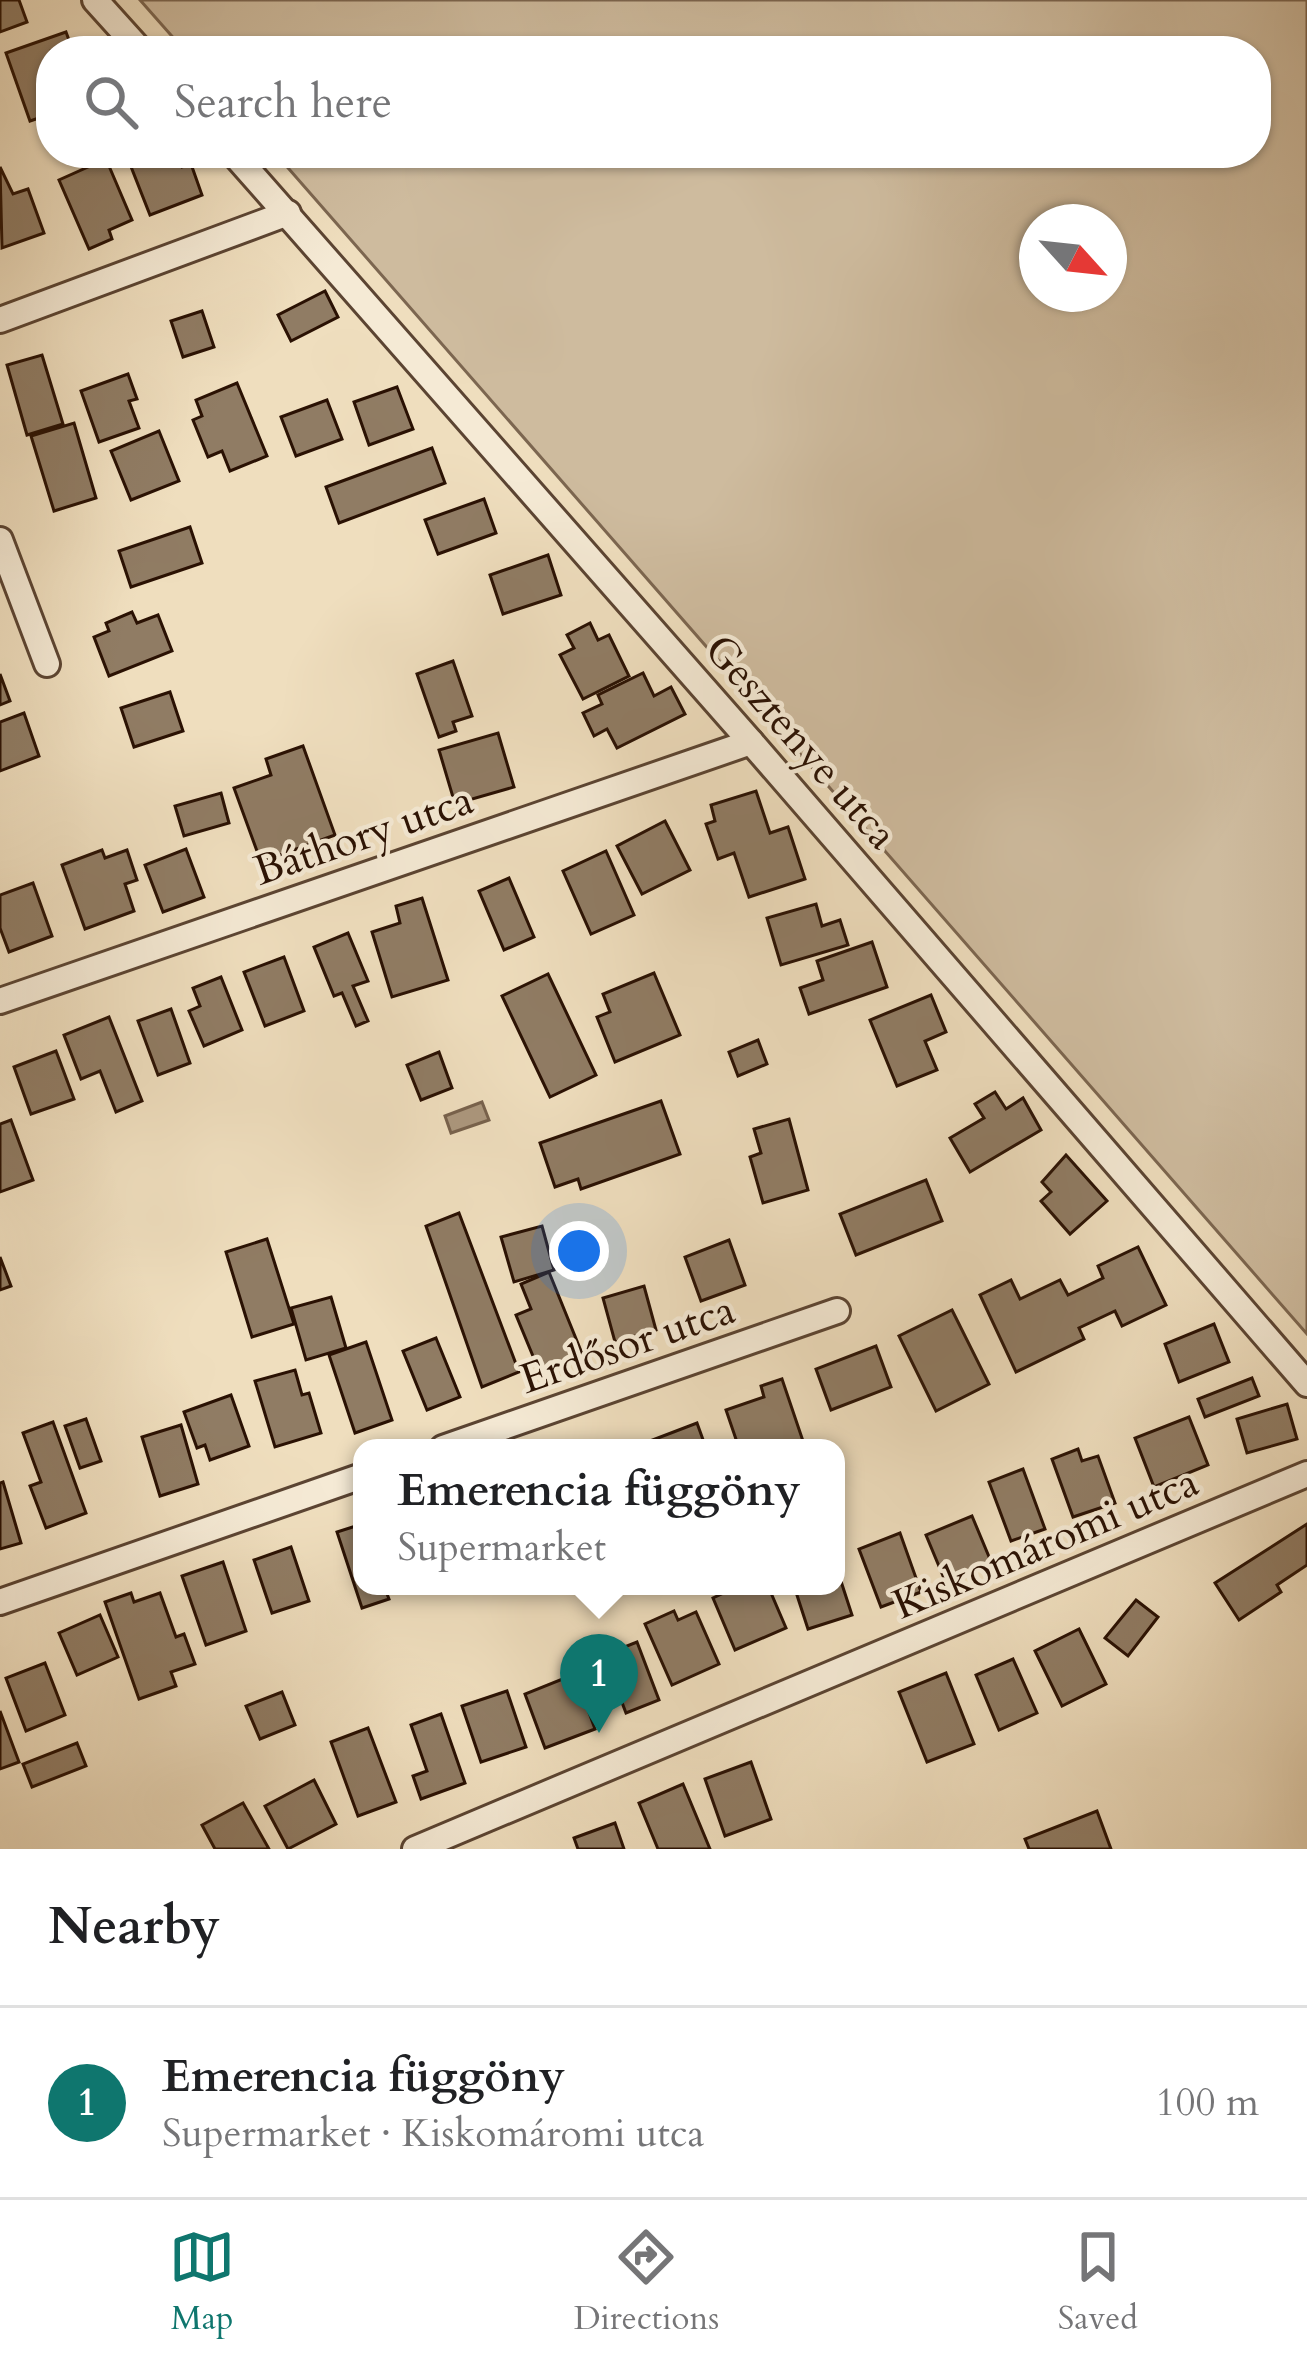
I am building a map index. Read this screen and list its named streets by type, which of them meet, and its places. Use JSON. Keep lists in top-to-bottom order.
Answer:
{
  "streets": {
    "street": [
      "Gesztenye utca",
      "Báthory utca",
      "Erdősor utca",
      "Kiskomáromi utca"
    ]
  },
  "crossings": [
    ["Gesztenye utca", "Báthory utca"]
  ],
  "north": "bottom right",
  "page": {
    "search": "Search here",
    "popup": ["Emerencia függöny", "Supermarket"],
    "pins": "1",
    "heading": "Nearby",
    "list": [
      {
        "mark": "1",
        "name": "Emerencia függöny",
        "note": "Supermarket · Kiskomáromi utca",
        "value": "100 m"
      }
    ],
    "nav": ["Map", "Directions", "Saved"]
  }
}
